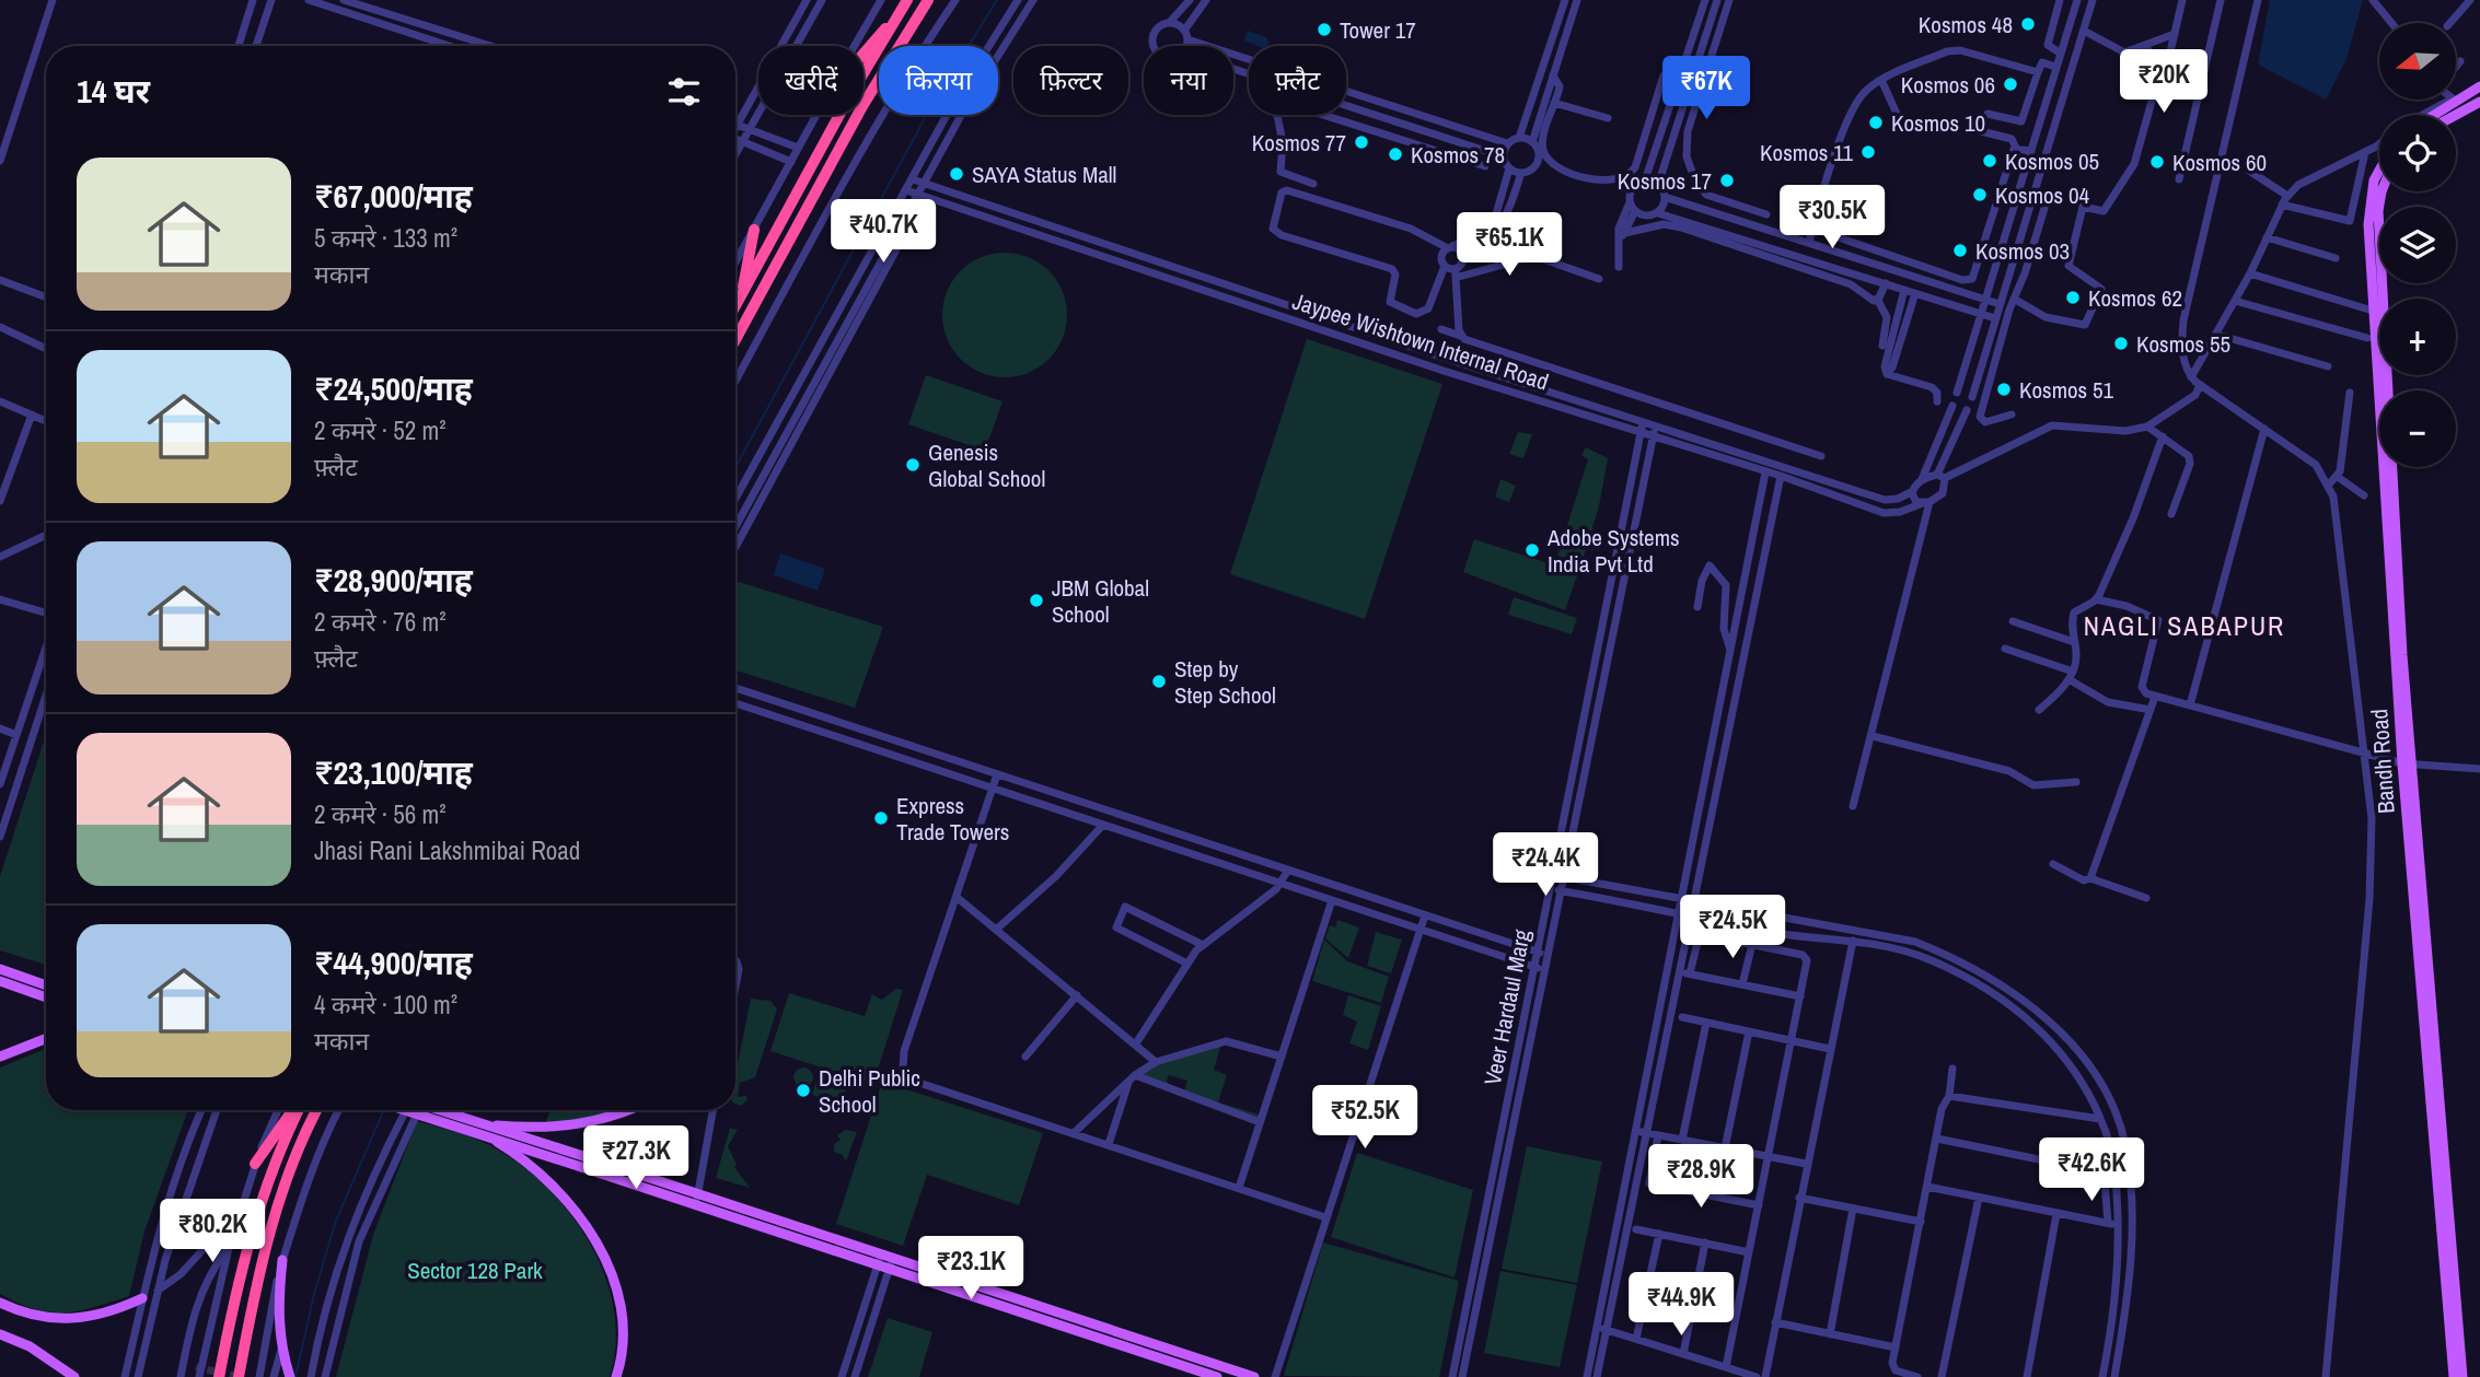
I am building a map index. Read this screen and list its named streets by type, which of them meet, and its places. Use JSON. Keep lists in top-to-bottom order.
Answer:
{
  "streets": {
    "main road": ["Bandh Road"],
    "street": ["Jaypee Wishtown Internal Road", "Veer Hardaul Marg"]
  },
  "crossings": [
    ["Jaypee Wishtown Internal Road", "Veer Hardaul Marg"]
  ],
  "districts": ["NAGLI SABAPUR"],
  "parks": ["Sector 128 Park"],
  "places": [
    "Kosmos 48",
    "Tower 17",
    "Kosmos 06",
    "Kosmos 10",
    "Kosmos 77",
    "Kosmos 11",
    "Kosmos 78",
    "Kosmos 05",
    "Kosmos 60",
    "SAYA Status Mall",
    "Kosmos 17",
    "Kosmos 04",
    "Kosmos 03",
    "Kosmos 62",
    "Kosmos 55",
    "Kosmos 51",
    "Genesis Global School",
    "Adobe Systems India Pvt Ltd",
    "JBM Global School",
    "Step by Step School",
    "Express Trade Towers",
    "Delhi Public School"
  ],
  "north": "left",
  "page": {
    "map_buttons": ["+", "−"],
    "chip": [
      "खरीदें",
      "किराया",
      "फ़िल्टर",
      "नया",
      "फ़्लैट"
    ],
    "heading": "14 घर",
    "price": [
      "₹20K",
      "₹67K",
      "₹30.5K",
      "₹40.7K",
      "₹65.1K",
      "₹24.4K",
      "₹24.5K",
      "₹52.5K",
      "₹27.3K",
      "₹42.6K",
      "₹28.9K",
      "₹80.2K",
      "₹23.1K",
      "₹44.9K"
    ],
    "list": [
      {
        "name": "₹67,000/माह",
        "note": "5 कमरे · 133 m² · मकान"
      },
      {
        "name": "₹24,500/माह",
        "note": "2 कमरे · 52 m² · फ़्लैट"
      },
      {
        "name": "₹28,900/माह",
        "note": "2 कमरे · 76 m² · फ़्लैट"
      },
      {
        "name": "₹23,100/माह",
        "note": "2 कमरे · 56 m² · Jhasi Rani Lakshmibai Road"
      },
      {
        "name": "₹44,900/माह",
        "note": "4 कमरे · 100 m² · मकान"
      }
    ]
  }
}
